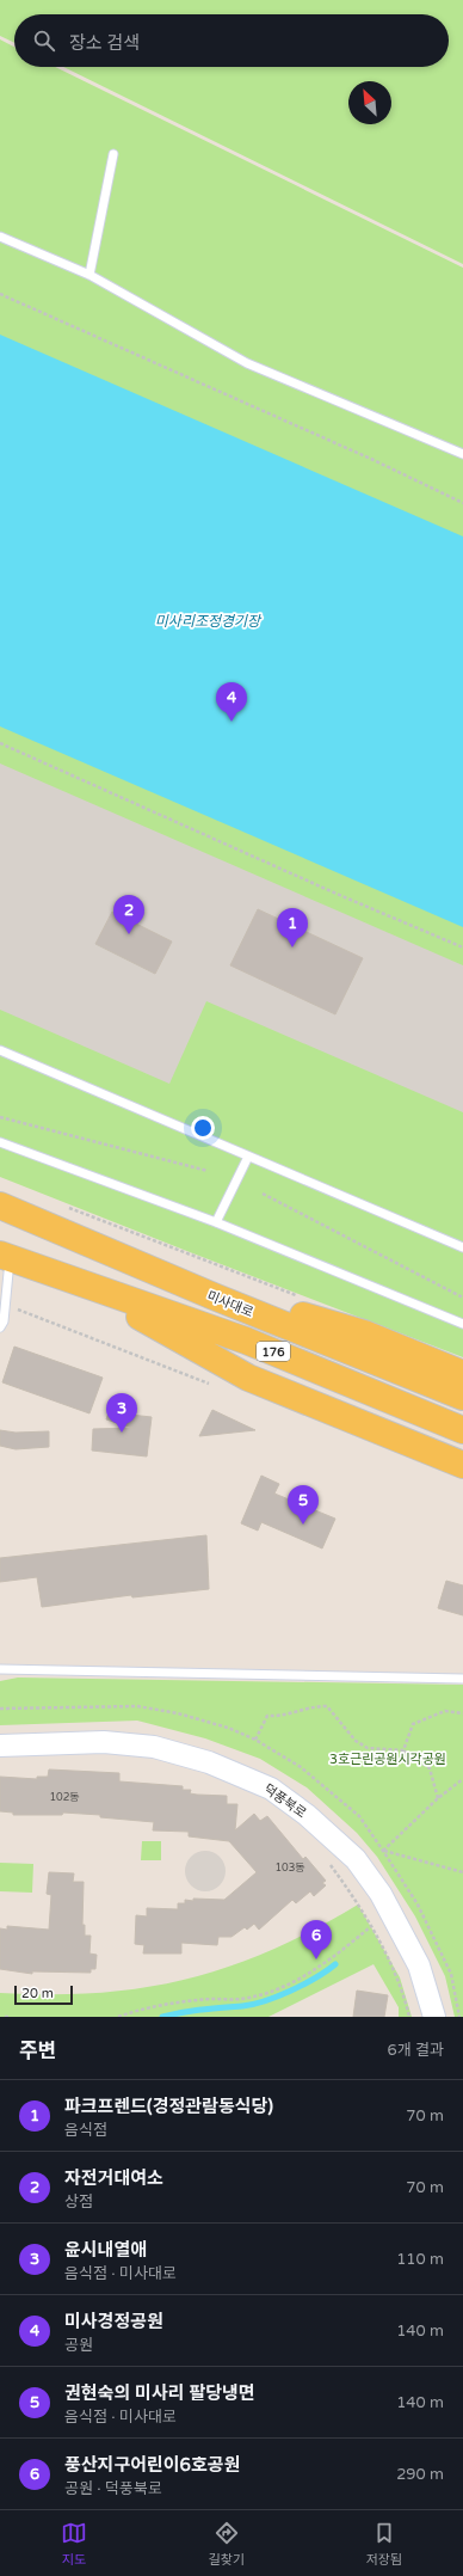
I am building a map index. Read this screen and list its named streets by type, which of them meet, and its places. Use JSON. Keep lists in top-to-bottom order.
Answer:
{
  "streets": {
    "main road": ["미사대로", "176"],
    "street": ["덕풍북로"]
  },
  "water": ["미사리조정경기장"],
  "parks": ["3호근린공원시각공원"],
  "house_numbers": ["102동", "103동"],
  "scale_bar": "20 m",
  "north": "top left",
  "page": {
    "search": "장소 검색",
    "pins": [
      "4",
      "2",
      "1",
      "3",
      "5",
      "6"
    ],
    "scale": "20 m",
    "heading": ["주변", "6개 결과"],
    "list": [
      {
        "mark": "1",
        "name": "파크프렌드(경정관람동식당)",
        "note": "음식점",
        "value": "70 m"
      },
      {
        "mark": "2",
        "name": "자전거대여소",
        "note": "상점",
        "value": "70 m"
      },
      {
        "mark": "3",
        "name": "윤시내열애",
        "note": "음식점 · 미사대로",
        "value": "110 m"
      },
      {
        "mark": "4",
        "name": "미사경정공원",
        "note": "공원",
        "value": "140 m"
      },
      {
        "mark": "5",
        "name": "권현숙의 미사리 팔당냉면",
        "note": "음식점 · 미사대로",
        "value": "140 m"
      },
      {
        "mark": "6",
        "name": "풍산지구어린이6호공원",
        "note": "공원 · 덕풍북로",
        "value": "290 m"
      }
    ],
    "nav": ["지도", "길찾기", "저장됨"]
  }
}
